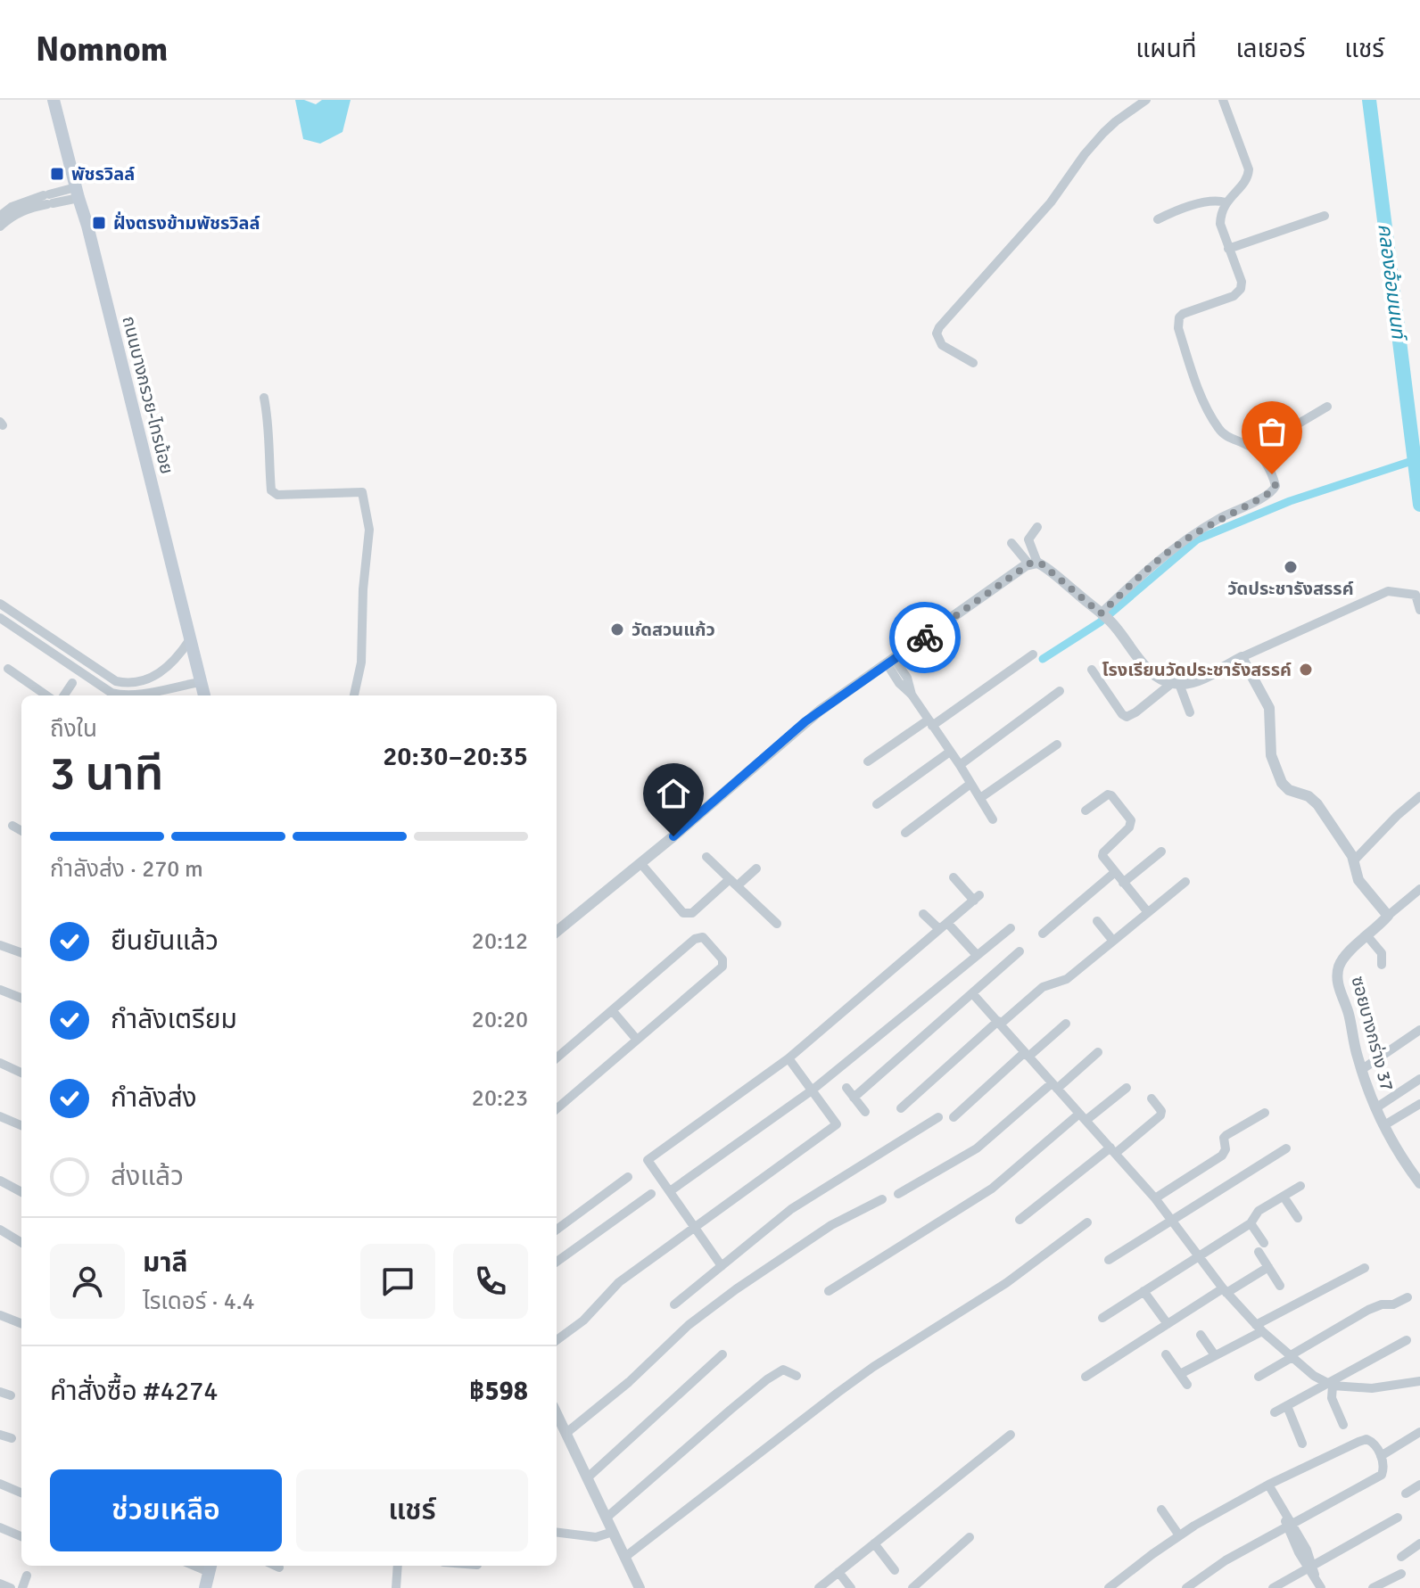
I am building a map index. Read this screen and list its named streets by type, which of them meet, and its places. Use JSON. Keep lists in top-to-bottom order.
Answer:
{
  "streets": {
    "main road": ["ถนนบางกรวย-ไทรน้อย"],
    "street": ["ซอยบางกร่าง 37"]
  },
  "water": ["คลองอ้อมนนท์"],
  "places": {
    "transit": ["พัชรวิลล์", "ฝั่งตรงข้ามพัชรวิลล์"],
    "other": ["วัดประชารังสรรค์", "วัดสวนแก้ว", "โรงเรียนวัดประชารังสรรค์"]
  },
  "page": {
    "header": "Nomnom",
    "nav": ["แผนที่", "เลเยอร์", "แชร์"],
    "heading": ["3 นาที", "ถึงใน", "20:30–20:35"],
    "panel": [
      "มาลี",
      "ไรเดอร์ · 4.4",
      "คำสั่งซื้อ #4274",
      "฿598"
    ],
    "bar": "กำลังส่ง · 270 m",
    "list": [
      ["ยืนยันแล้ว", "20:12"],
      ["กำลังเตรียม", "20:20"],
      ["กำลังส่ง", "20:23"],
      "ส่งแล้ว"
    ],
    "buttons": ["ช่วยเหลือ", "แชร์"]
  }
}
